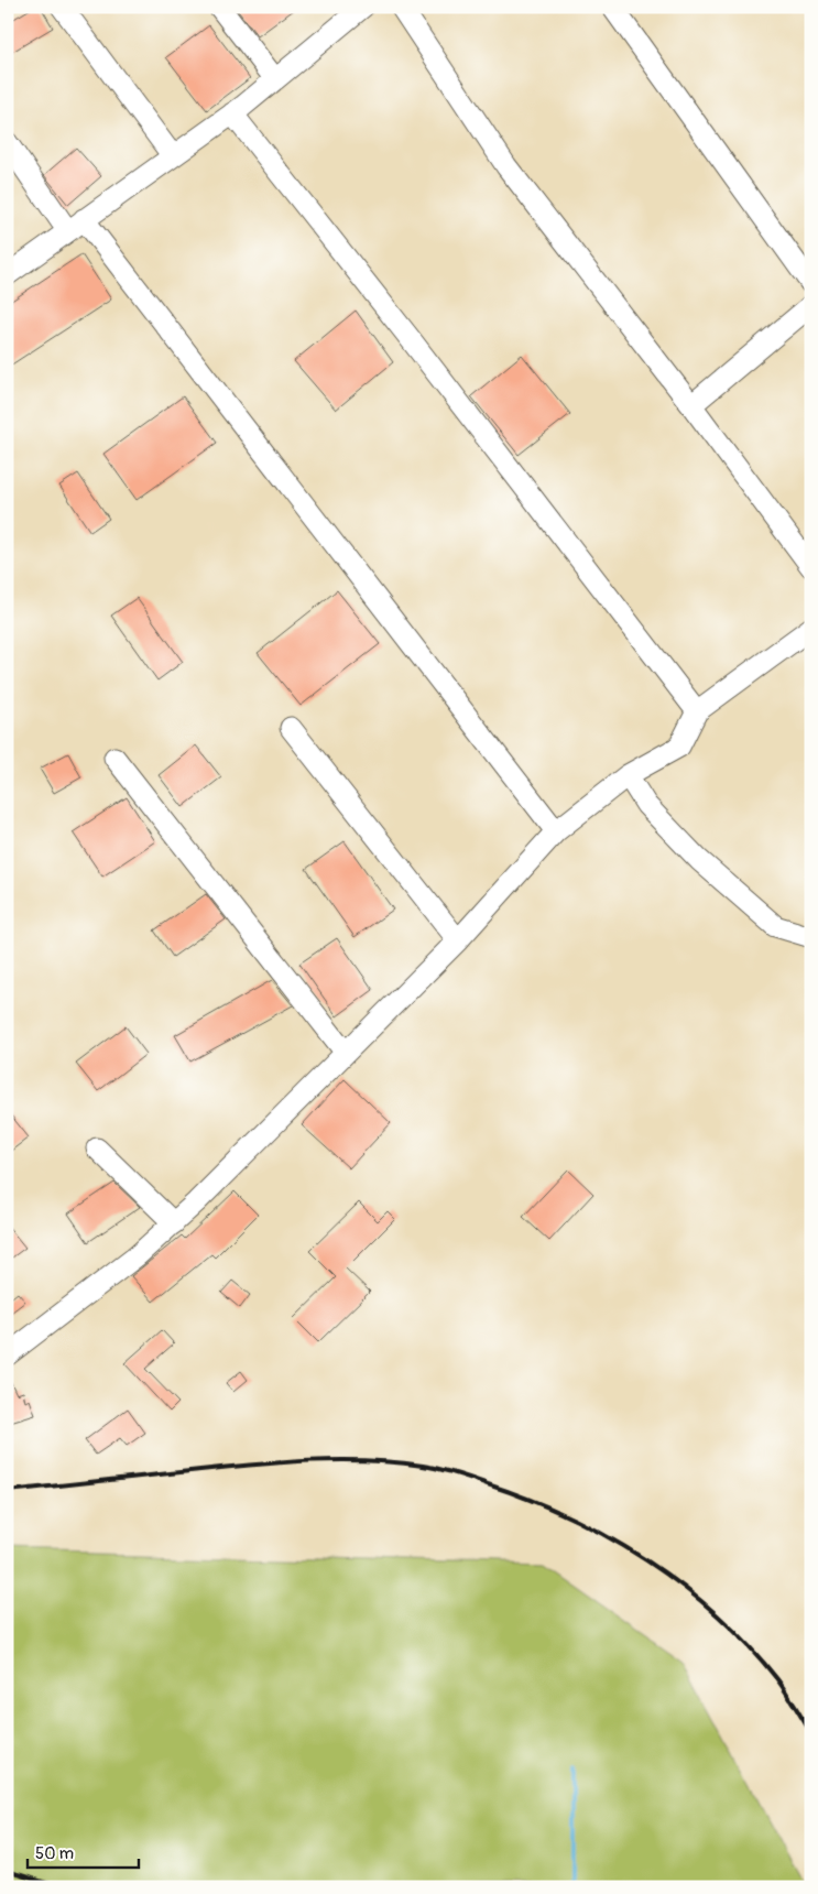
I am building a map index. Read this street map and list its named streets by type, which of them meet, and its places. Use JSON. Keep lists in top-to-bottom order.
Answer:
{
  "scale_bar": "50 m"
}
